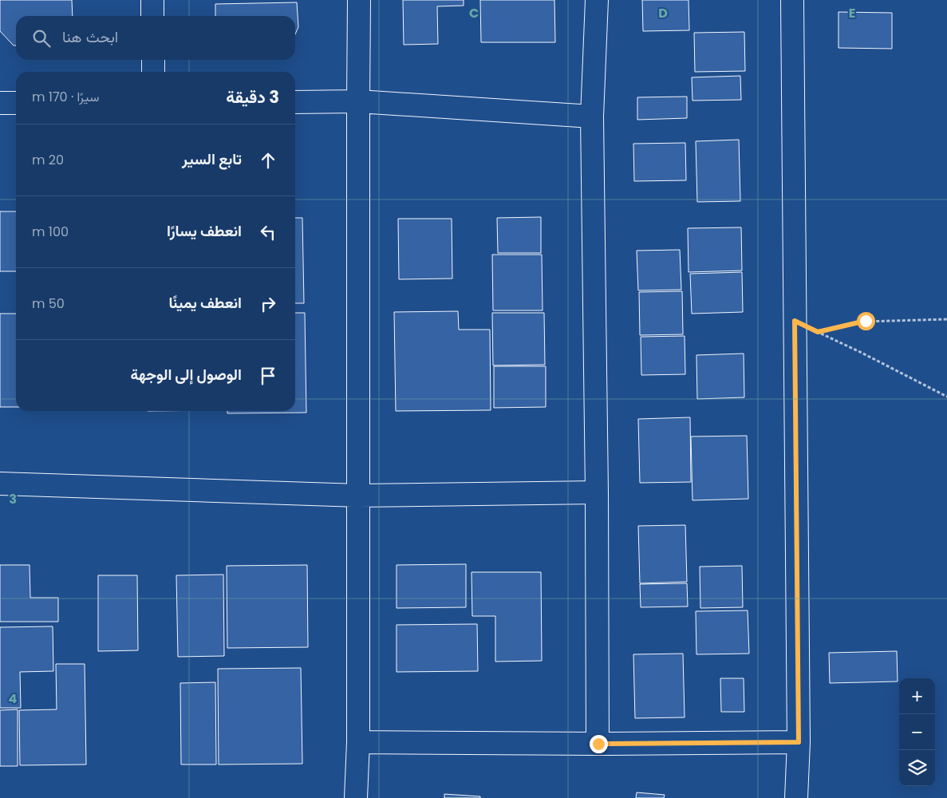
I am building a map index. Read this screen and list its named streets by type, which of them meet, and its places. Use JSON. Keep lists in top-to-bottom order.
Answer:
{
  "page": {
    "search": "ابحث هنا",
    "heading": ["3 دقيقة", "سيرًا · 170 m"],
    "list": [
      ["تابع السير", "20 m"],
      ["انعطف يسارًا", "100 m"],
      ["انعطف يمينًا", "50 m"],
      "الوصول إلى الوجهة"
    ],
    "map_buttons": ["+", "−"]
  },
  "grid": {
    "columns": ["C", "D", "E"],
    "rows": ["3", "4"]
  }
}
